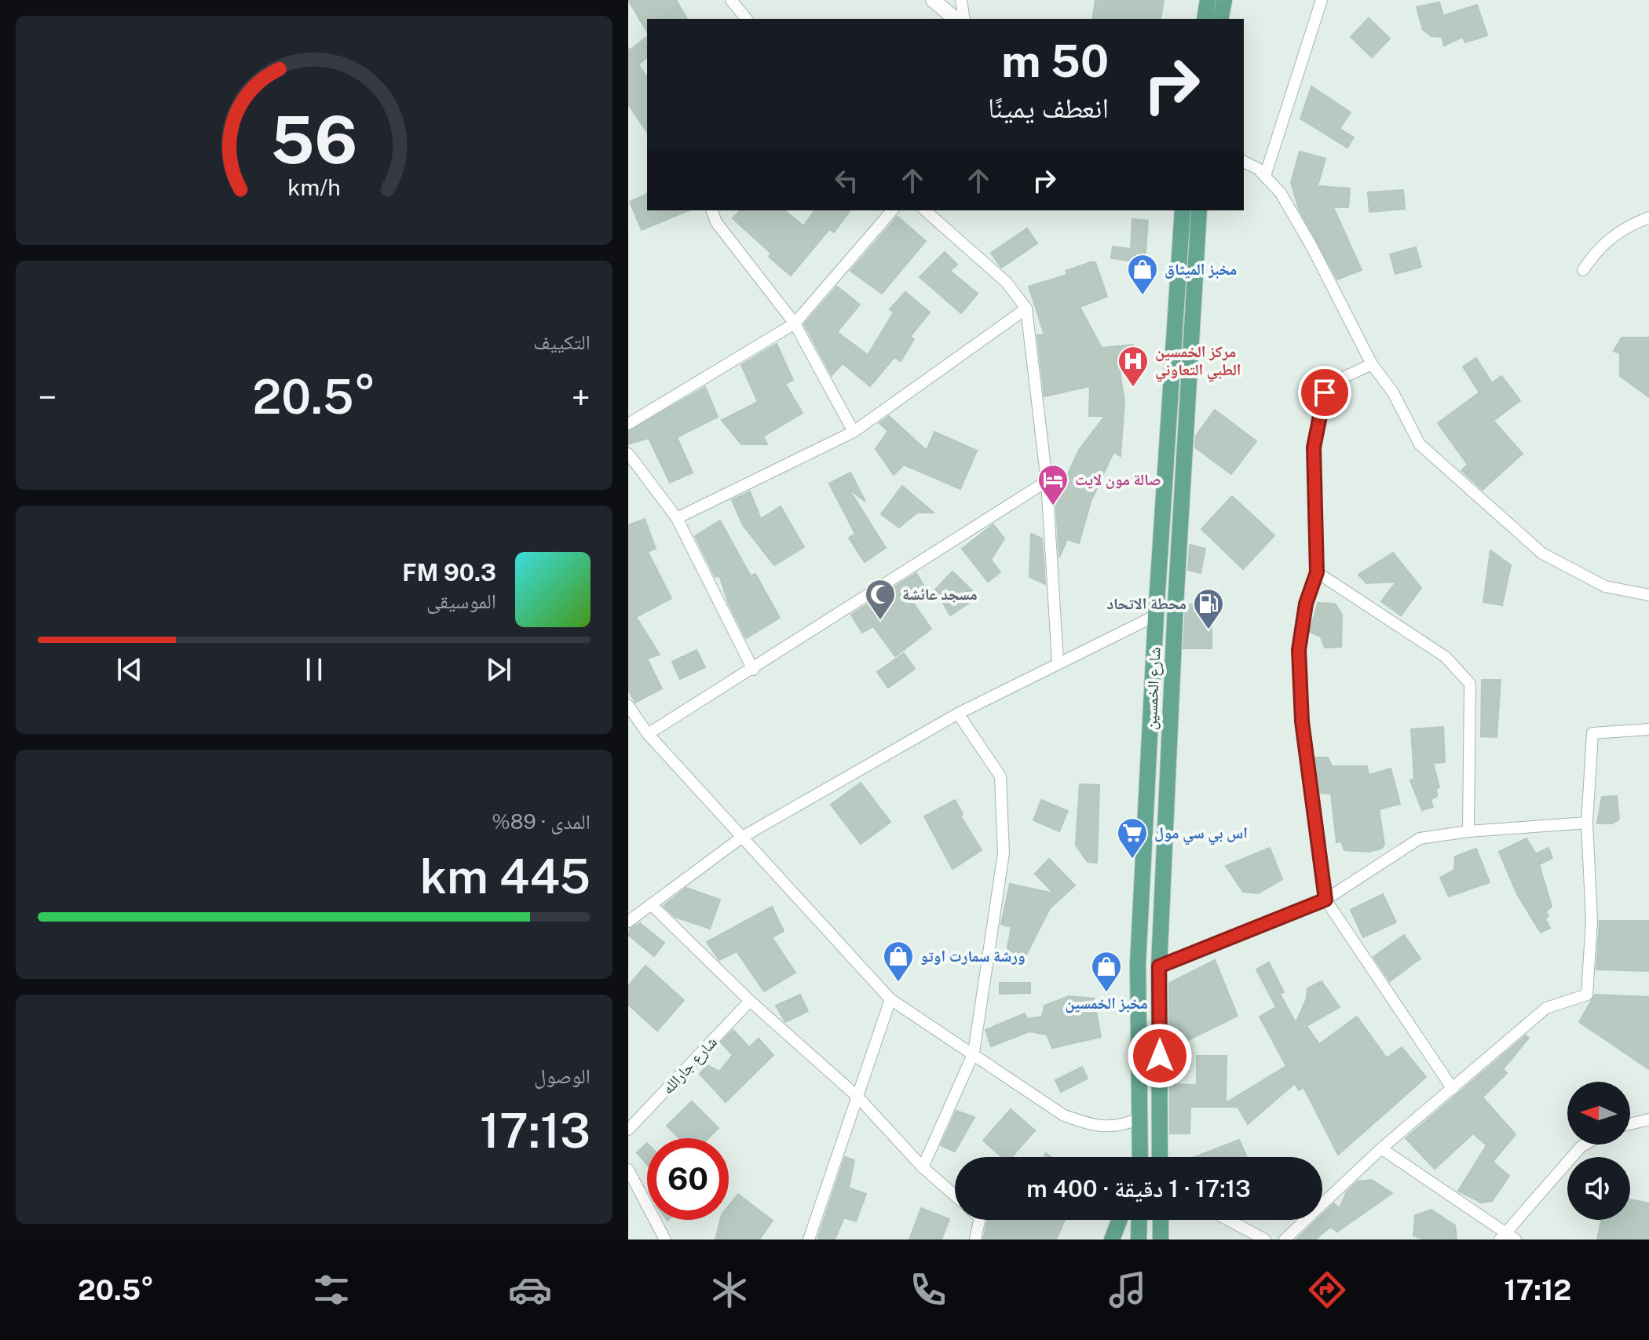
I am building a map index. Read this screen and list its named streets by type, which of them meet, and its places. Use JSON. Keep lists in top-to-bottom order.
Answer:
{
  "streets": {
    "main road": ["شارع الخمسين"],
    "street": ["شارع جارالله"]
  },
  "places": {
    "shop": ["مخبز الميثاق", "ورشة سمارت اوتو", "مخبز الخمسين"],
    "hospital": ["مركز الخمسين الطبي التعاوني"],
    "hotel": ["صالة مون لايت"],
    "mosque": ["مسجد عائشة"],
    "fuel station": ["محطة الاتحاد"],
    "supermarket": ["اس بي سي مول"]
  },
  "north": "left",
  "page": {
    "turn": ["50 m", "انعطف يمينًا"],
    "tile": [
      "التكييف",
      ["المدى · 89%", "445 km"],
      ["الوصول", "17:13"]
    ],
    "heat": ["−", "20.5°", "+"],
    "song": ["90.3 FM", "الموسيقى"],
    "limit": "60",
    "trip": "17:13 · 1 دقيقة · 400 m",
    "tabs": ["17:12", "20.5°"],
    "gauge": ["56", "km/h"]
  }
}
